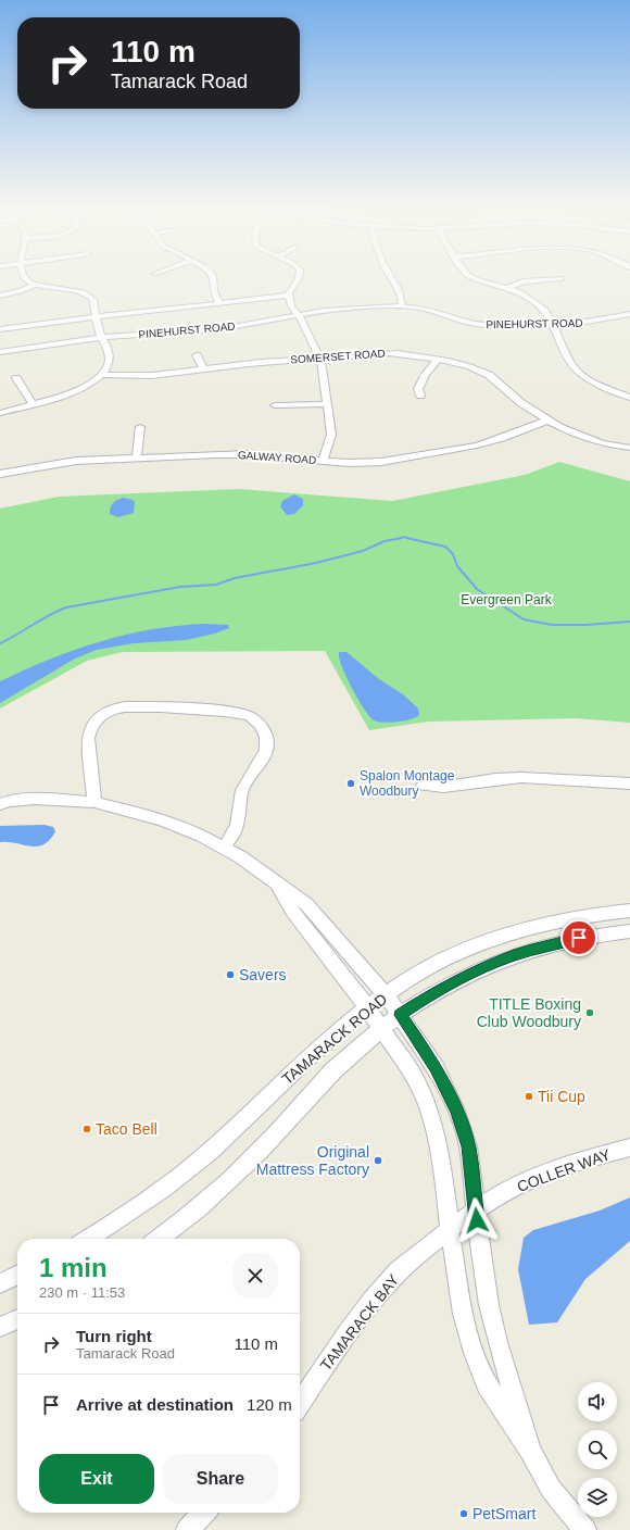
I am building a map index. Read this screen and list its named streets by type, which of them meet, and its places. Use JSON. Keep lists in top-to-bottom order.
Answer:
{
  "streets": {
    "street": [
      "PINEHURST ROAD",
      "SOMERSET ROAD",
      "GALWAY ROAD",
      "TAMARACK ROAD",
      "COLLER WAY",
      "TAMARACK BAY"
    ]
  },
  "crossings": [
    ["SOMERSET ROAD", "GALWAY ROAD"],
    ["COLLER WAY", "TAMARACK BAY"]
  ],
  "parks": ["Evergreen Park"],
  "places": [
    "Spalon Montage Woodbury",
    "Savers",
    "TITLE Boxing Club Woodbury",
    "Tii Cup",
    "Taco Bell",
    "Original Mattress Factory",
    "PetSmart"
  ],
  "page": {
    "turn": ["110 m", "Tamarack Road"],
    "heading": ["1 min", "230 m · 11:53"],
    "list": [
      {
        "name": "Turn right",
        "note": "Tamarack Road",
        "value": "110 m"
      },
      {
        "name": "Arrive at destination",
        "value": "120 m"
      }
    ],
    "buttons": ["Exit", "Share"]
  }
}
